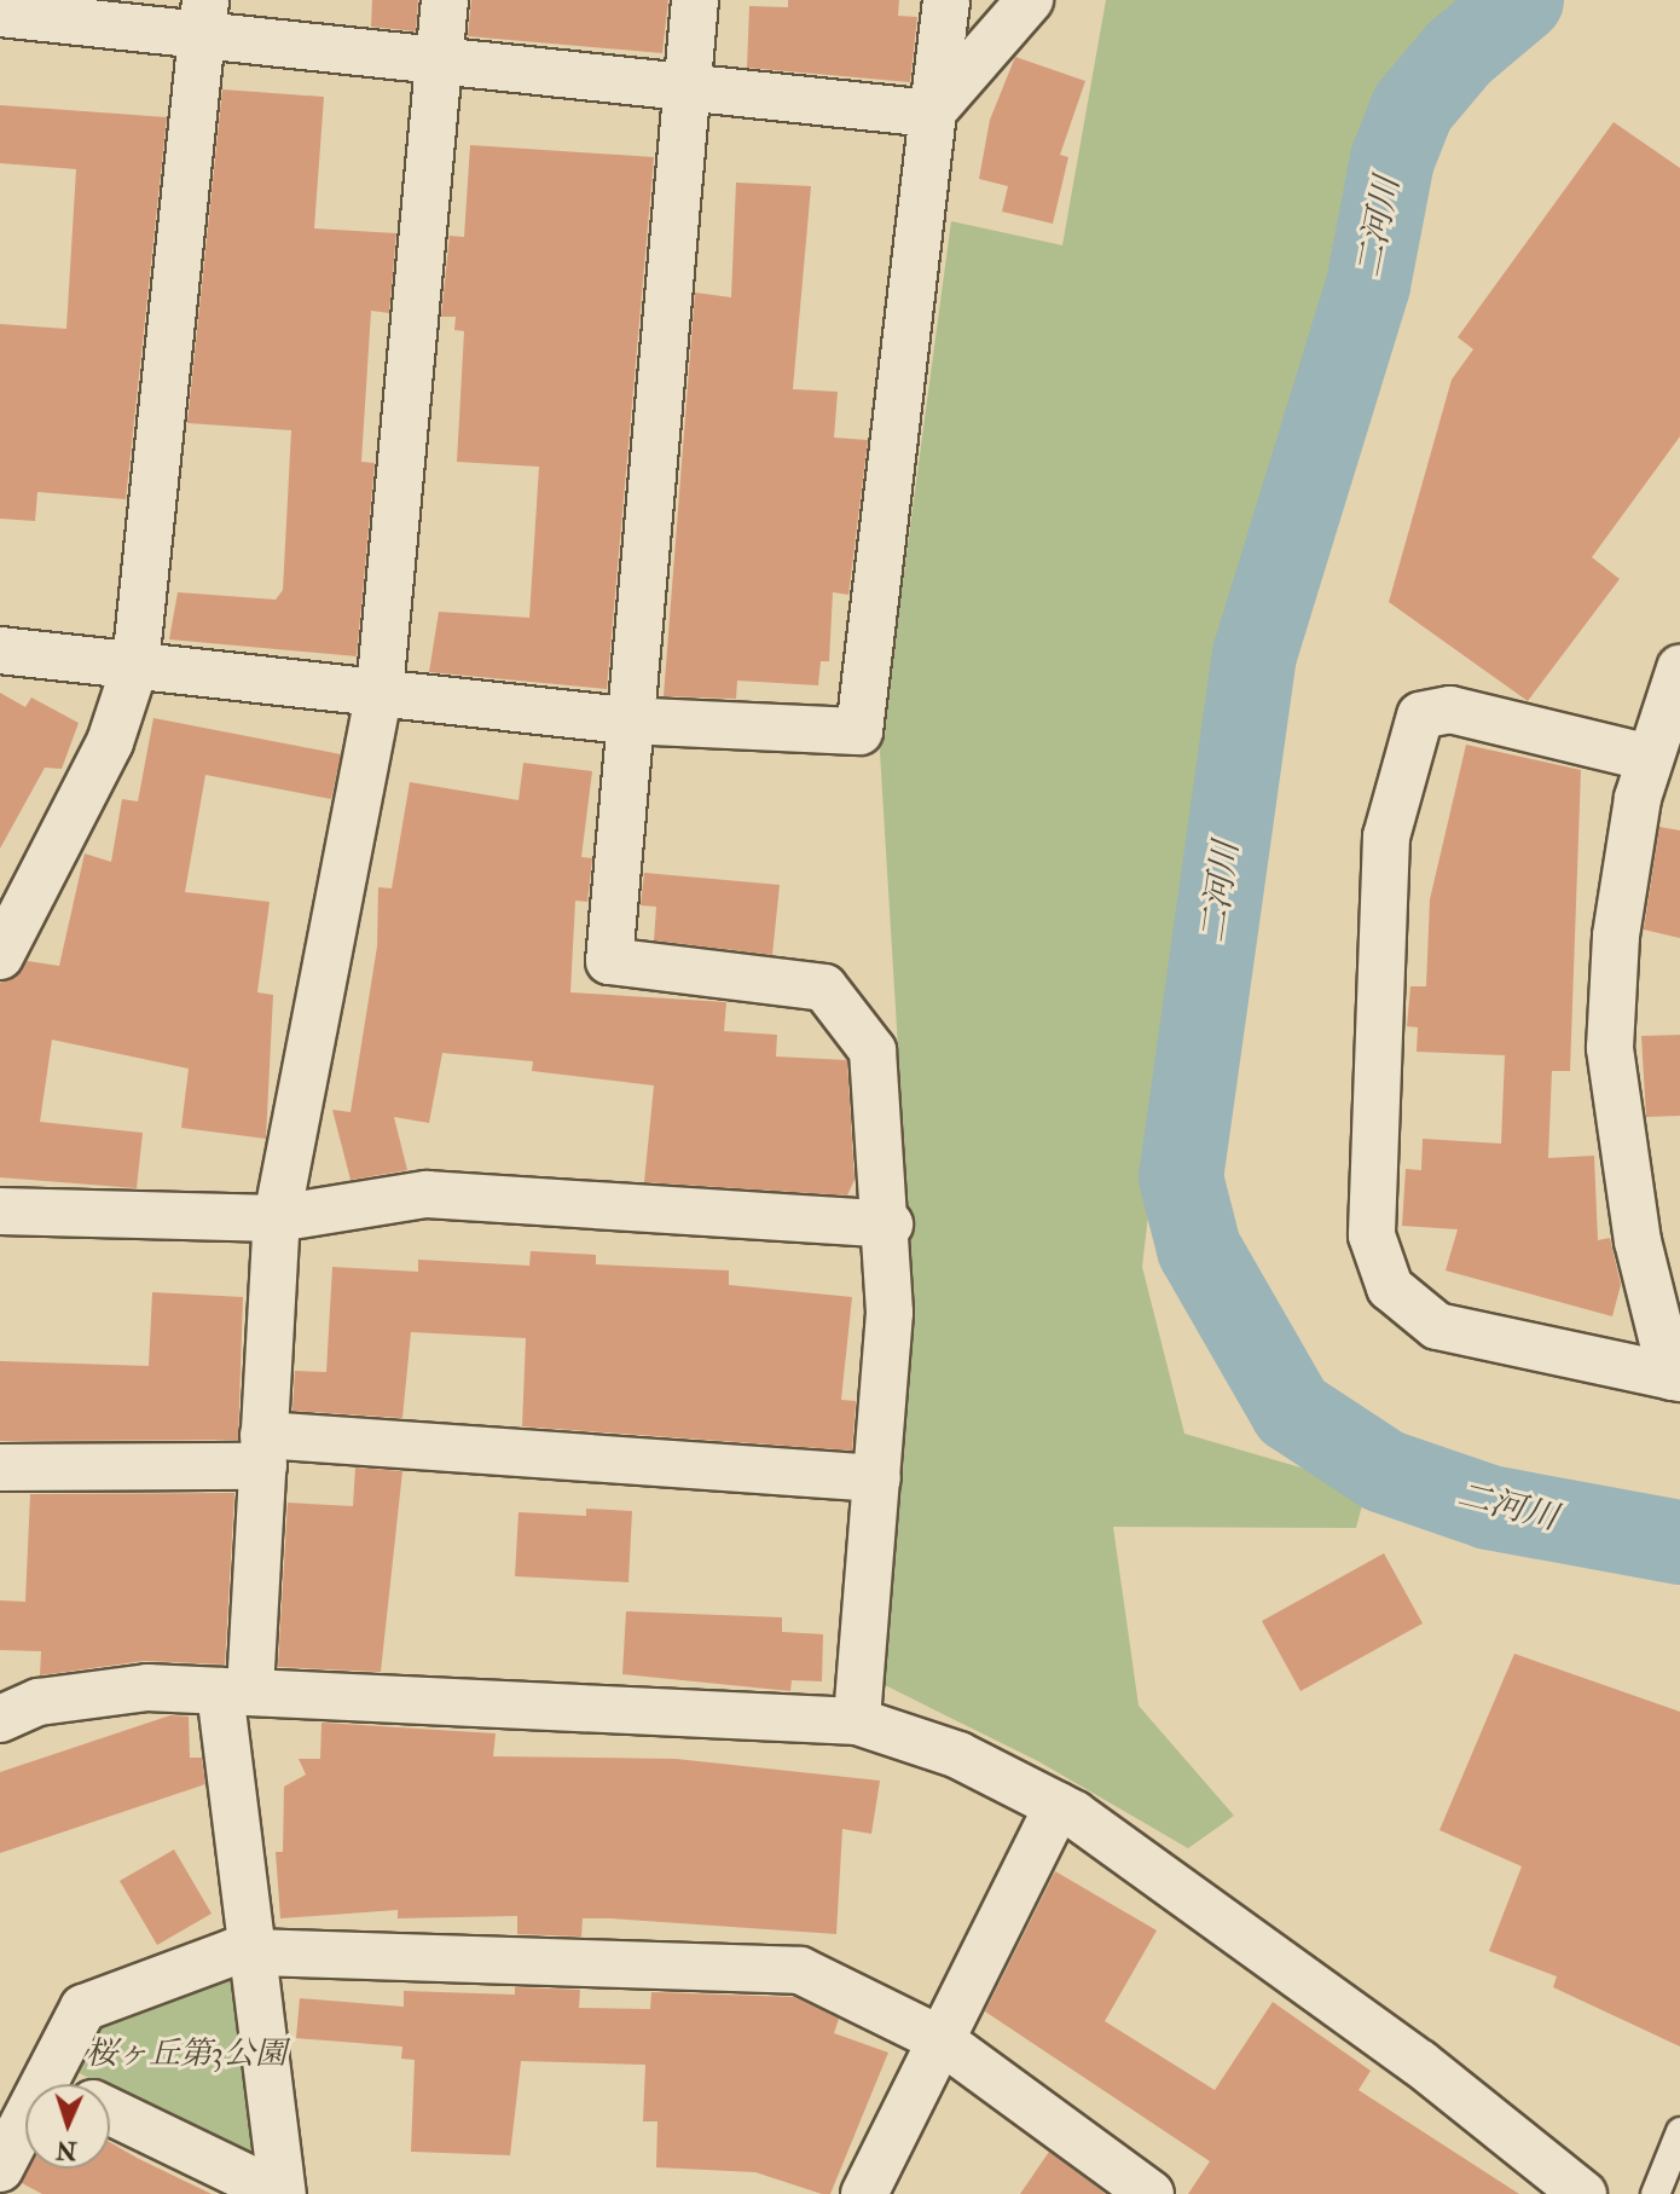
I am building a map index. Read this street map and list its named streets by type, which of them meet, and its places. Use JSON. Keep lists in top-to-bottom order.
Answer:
{
  "water": ["二河川"],
  "parks": ["桜ヶ丘第3公園"],
  "north": "bottom"
}
